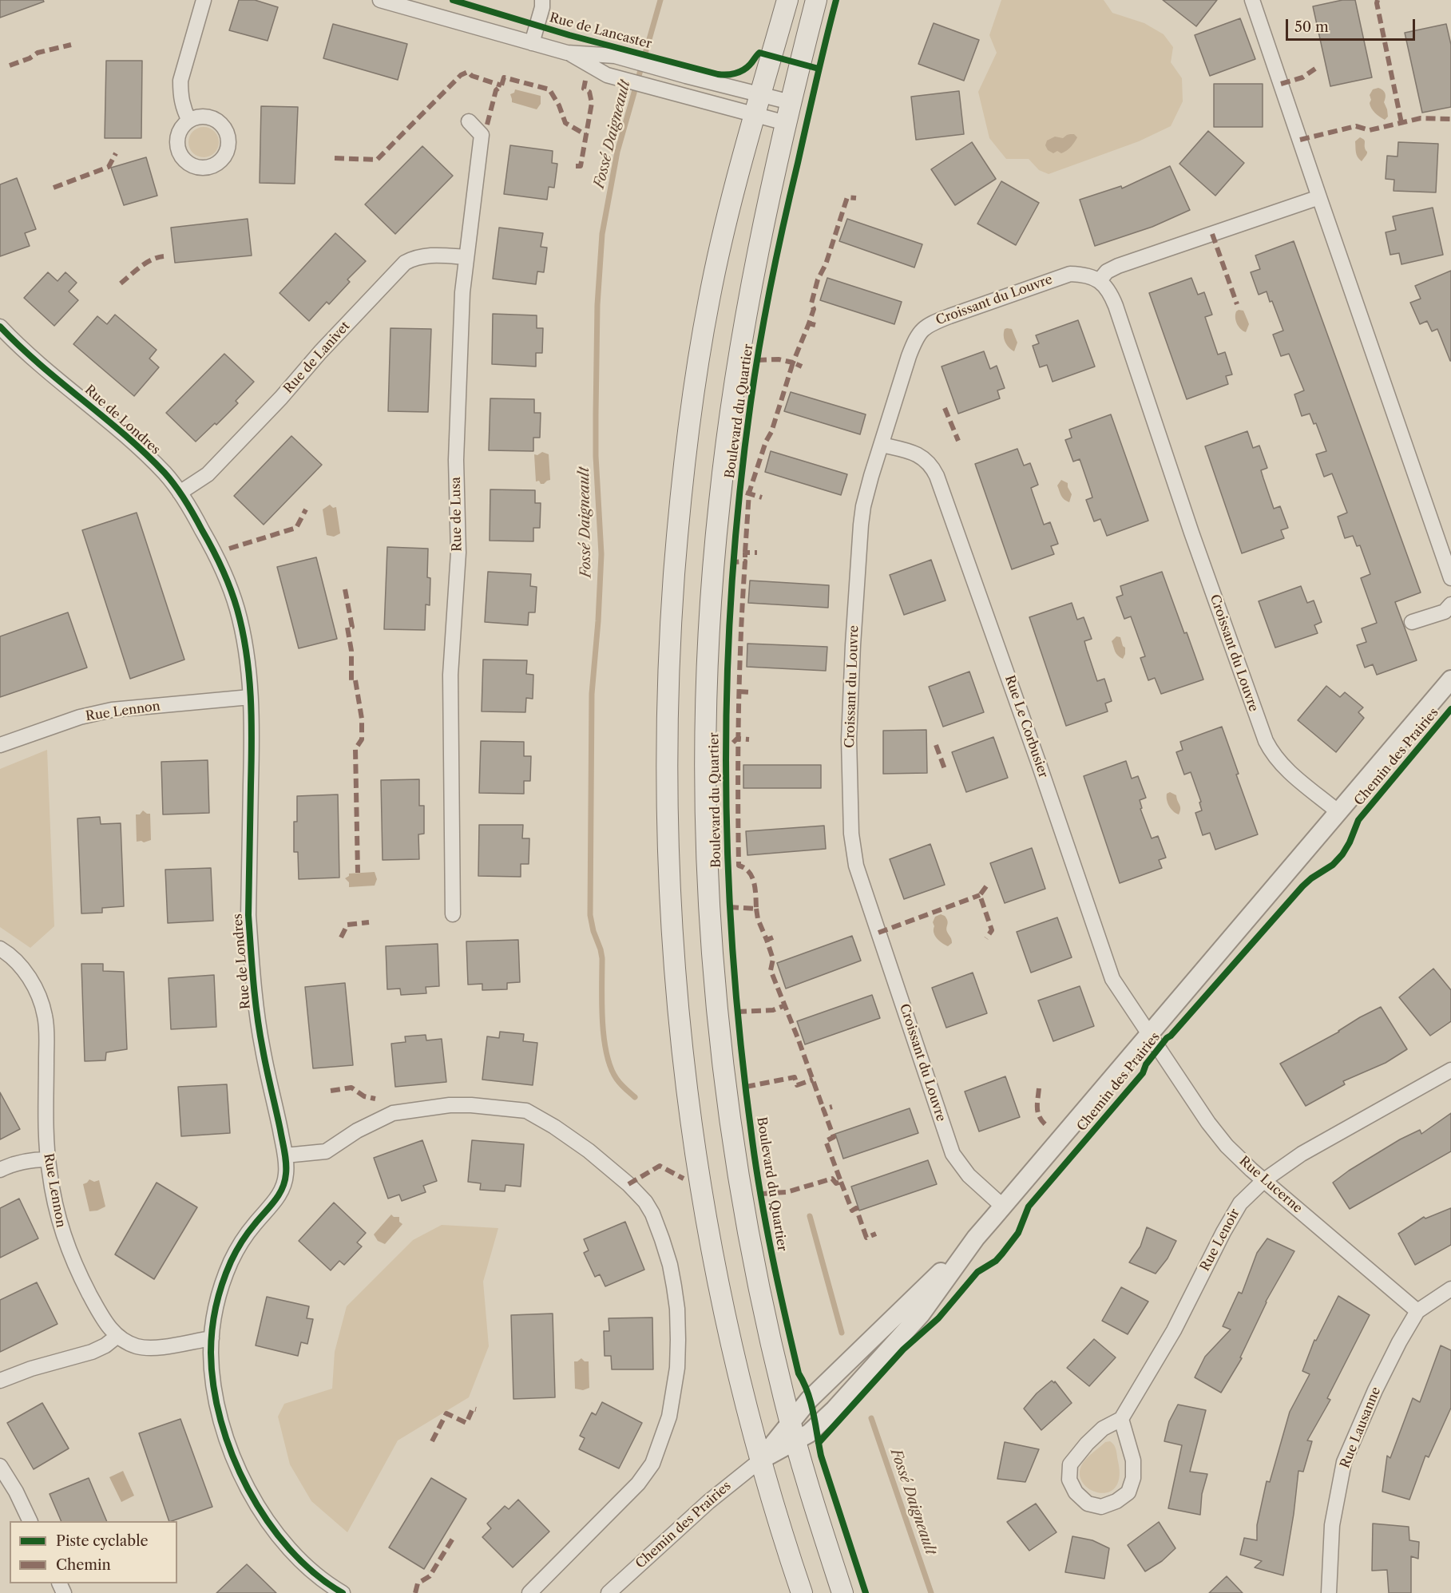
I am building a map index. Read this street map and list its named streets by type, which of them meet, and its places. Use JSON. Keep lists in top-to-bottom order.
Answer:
{
  "streets": {
    "main road": ["Boulevard du Quartier"],
    "street": [
      "Rue de Lancaster",
      "Croissant du Louvre",
      "Rue de Lanivet",
      "Rue de Londres",
      "Rue de Lusa",
      "Rue Lennon",
      "Rue Le Corbusier",
      "Chemin des Prairies",
      "Rue Lucerne",
      "Rue Lenoir",
      "Rue Lausanne"
    ]
  },
  "crossings": [
    ["Rue de Lancaster", "Boulevard du Quartier"],
    ["Croissant du Louvre", "Rue Le Corbusier"],
    ["Croissant du Louvre", "Chemin des Prairies"],
    ["Rue de Lanivet", "Rue de Londres"],
    ["Rue de Lanivet", "Rue de Lusa"],
    ["Boulevard du Quartier", "Chemin des Prairies"],
    ["Rue de Londres", "Rue Lennon"],
    ["Rue Le Corbusier", "Chemin des Prairies"],
    ["Rue Le Corbusier", "Rue Lucerne"],
    ["Chemin des Prairies", "Rue Lucerne"],
    ["Rue Lucerne", "Rue Lenoir"],
    ["Rue Lucerne", "Rue Lausanne"]
  ],
  "water": ["Fossé Daigneault"],
  "legend": ["Piste cyclable", "Chemin"],
  "scale_bar": "50 m"
}
